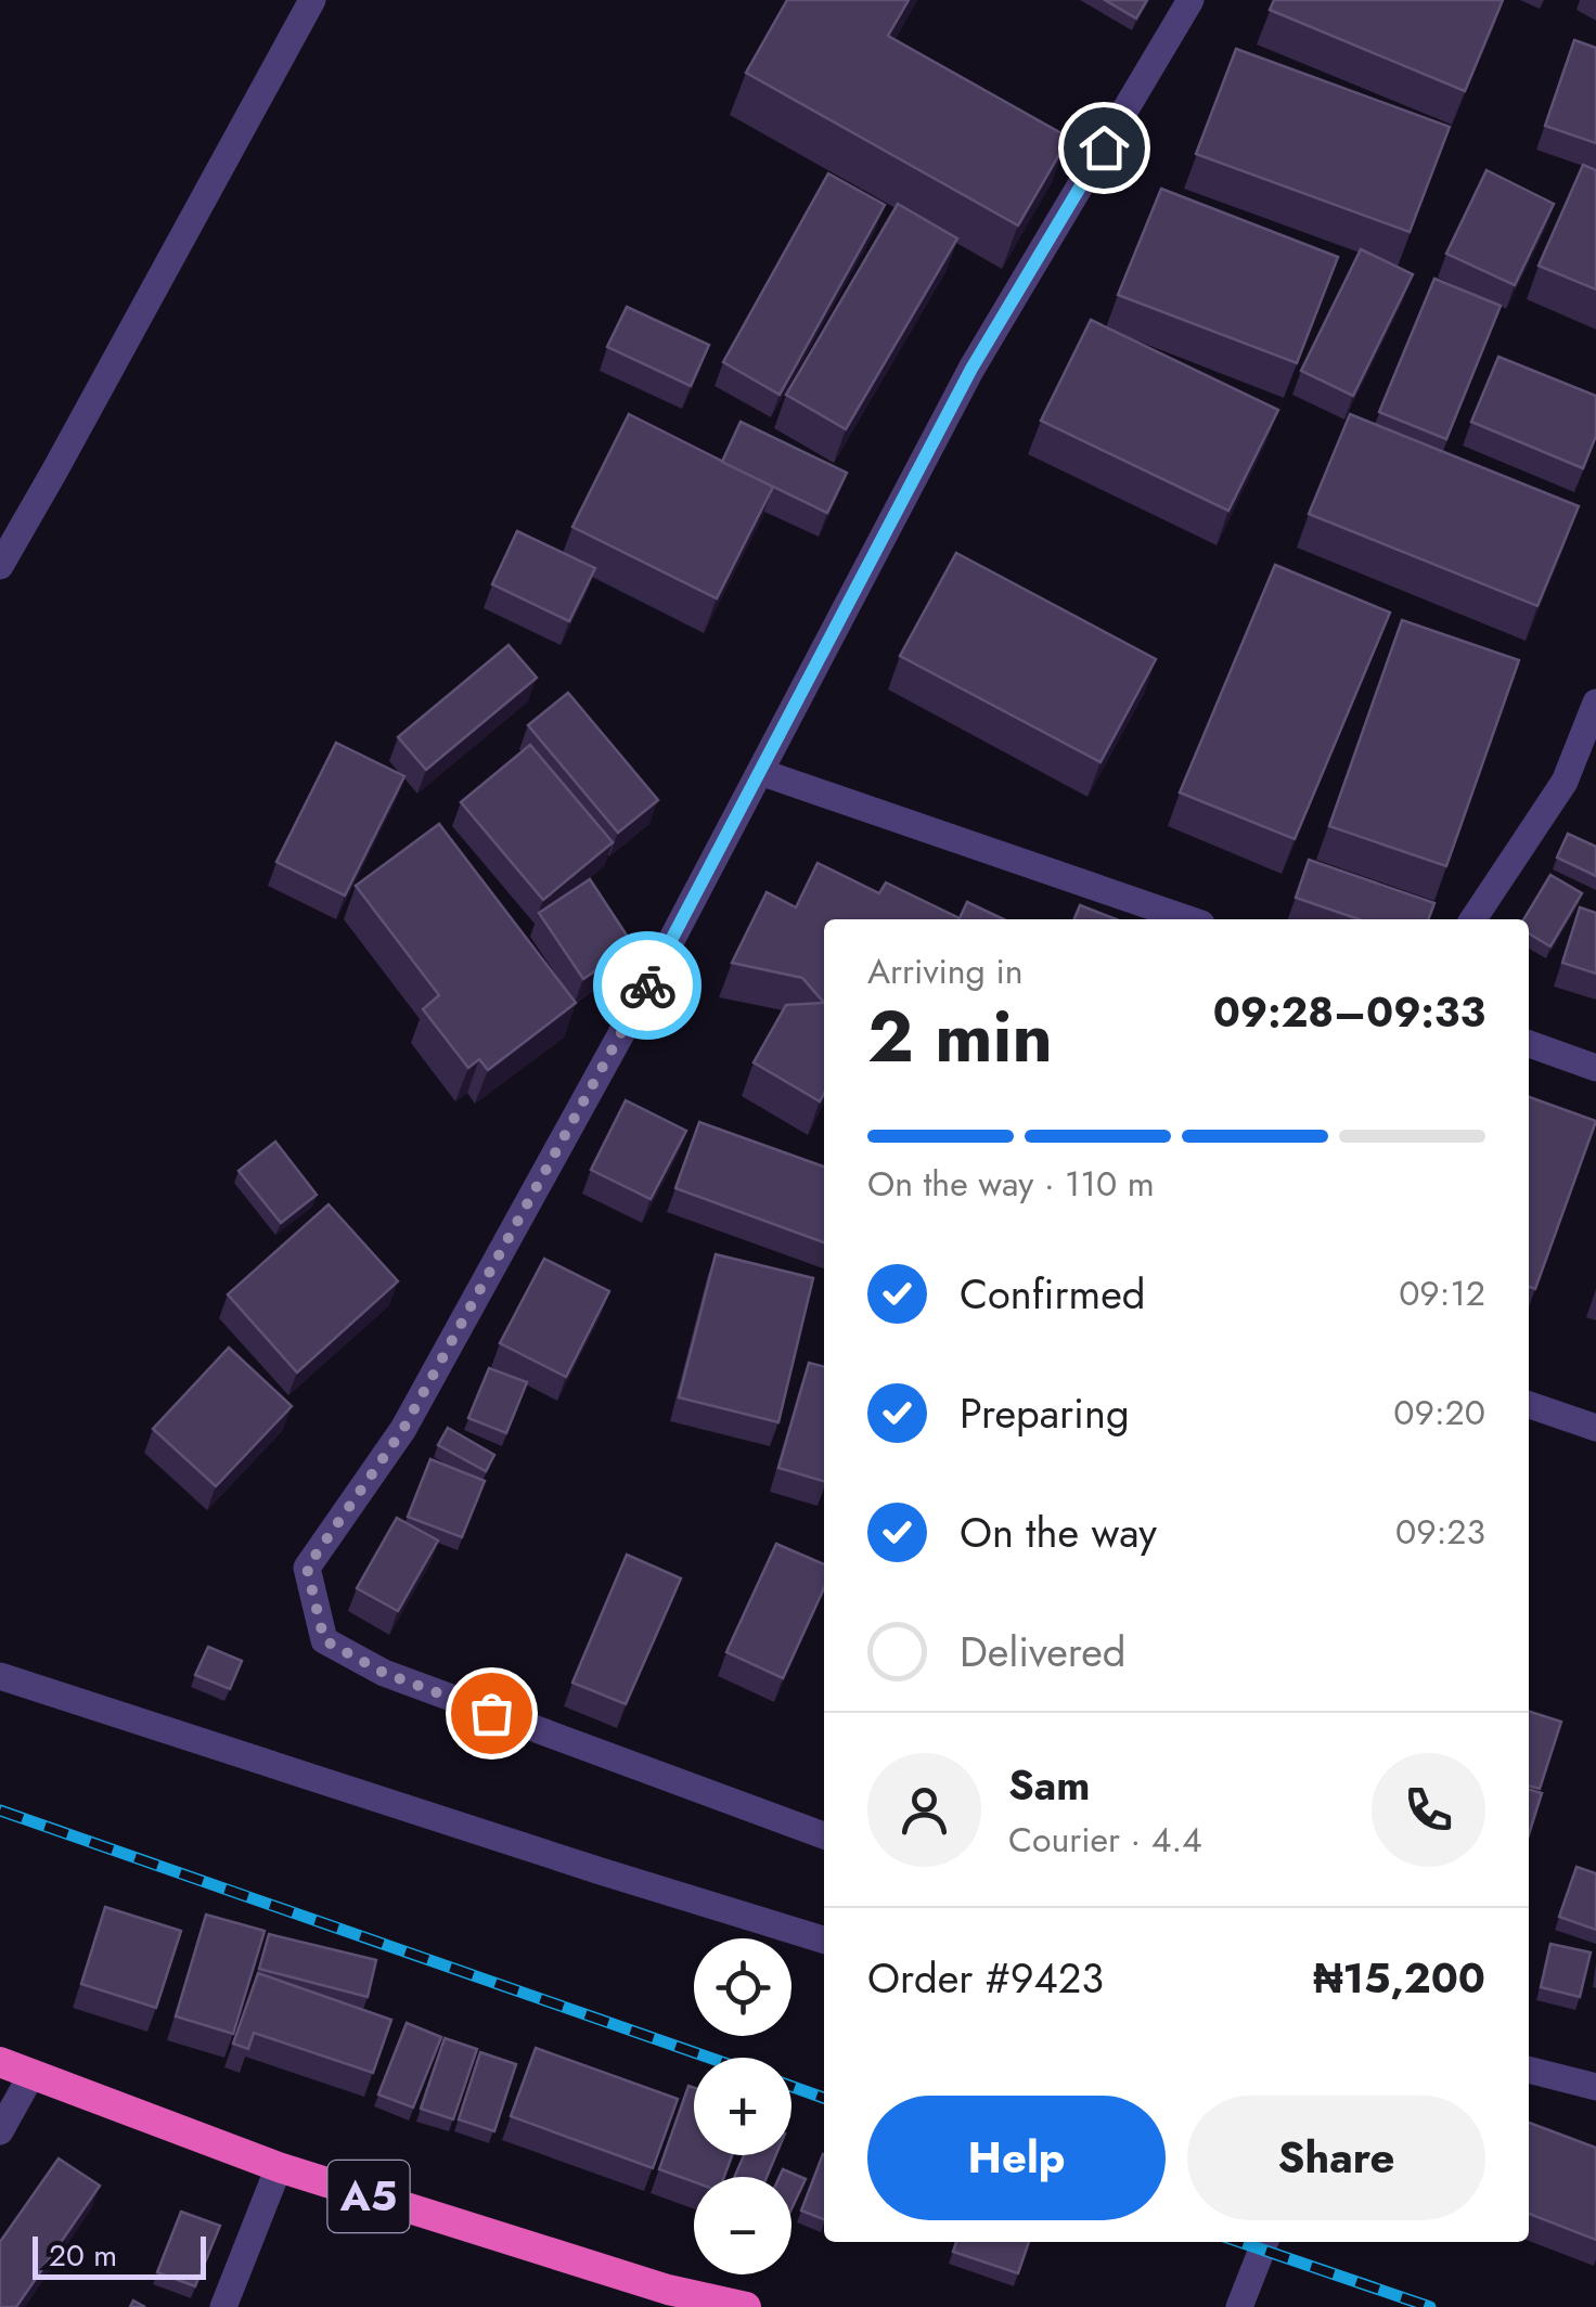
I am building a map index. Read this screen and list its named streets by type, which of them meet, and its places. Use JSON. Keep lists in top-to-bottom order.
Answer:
{
  "streets": {
    "highway": ["A5"]
  },
  "scale_bar": "20 m",
  "page": {
    "heading": ["2 min", "Arriving in", "09:28–09:33"],
    "panel": [
      "Sam",
      "Courier · 4.4",
      "Order #9423",
      "₦15,200"
    ],
    "bar": "On the way · 110 m",
    "list": [
      ["Confirmed", "09:12"],
      ["Preparing", "09:20"],
      ["On the way", "09:23"],
      "Delivered"
    ],
    "map_buttons": ["+", "−"],
    "buttons": ["Help", "Share"],
    "scale": "20 m"
  }
}
